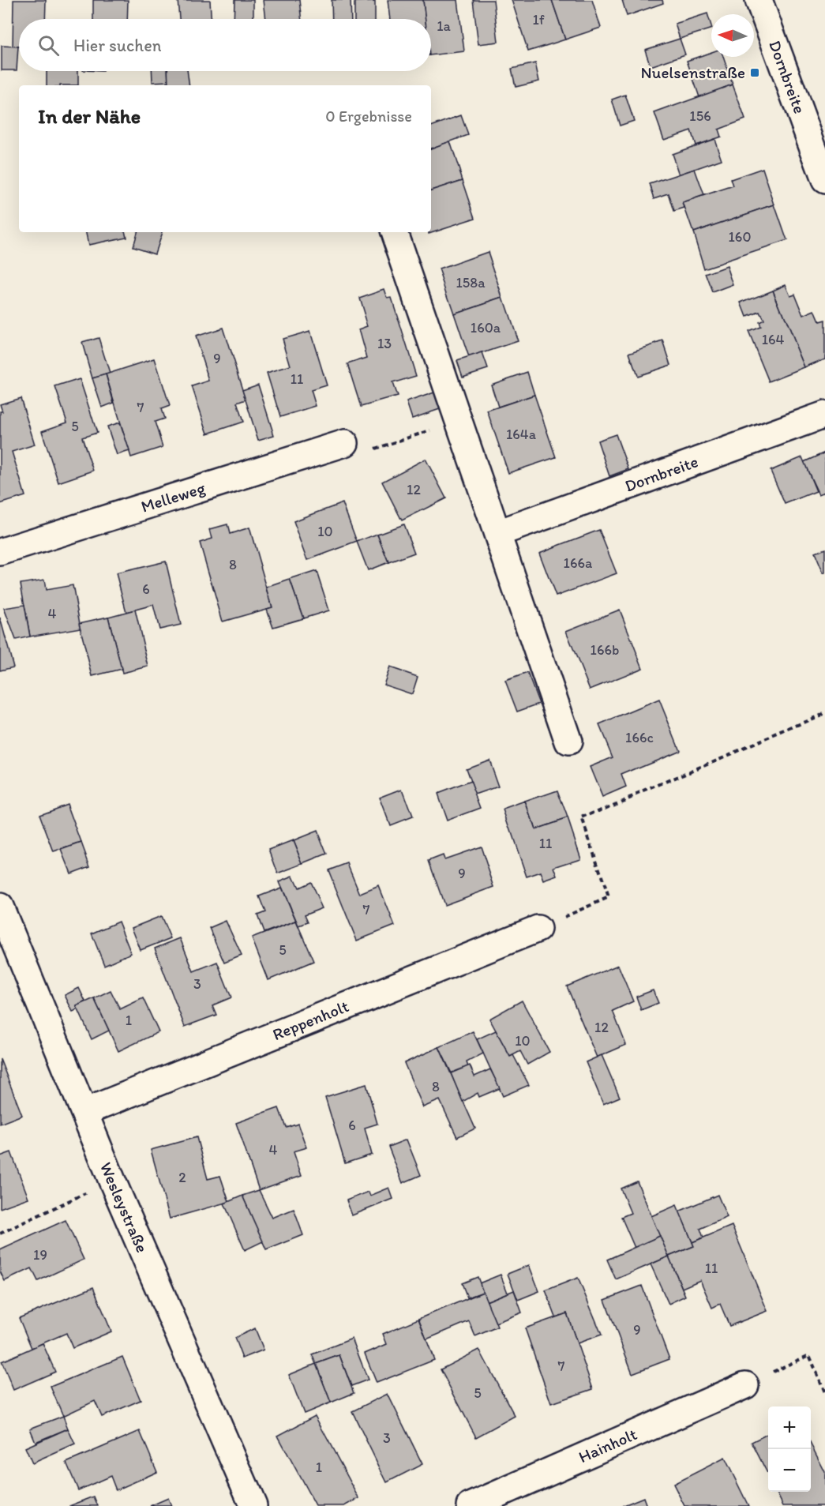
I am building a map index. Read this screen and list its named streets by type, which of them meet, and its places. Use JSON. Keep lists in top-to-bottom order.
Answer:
{
  "streets": {
    "street": [
      "Dornbreite",
      "Melleweg",
      "Reppenholt",
      "Wesleystraße",
      "Hainholt"
    ]
  },
  "crossings": [
    ["Reppenholt", "Wesleystraße"]
  ],
  "places": {
    "transit": ["Nuelsenstraße"]
  },
  "house_numbers": [
    "1f",
    "1a",
    "156",
    "160",
    "158a",
    "160a",
    "164",
    "13",
    "9",
    "11",
    "7",
    "5",
    "164a",
    "12",
    "10",
    "166a",
    "8",
    "6",
    "4",
    "166b",
    "166c",
    "11",
    "9",
    "7",
    "5",
    "3",
    "1",
    "12",
    "10",
    "8",
    "6",
    "4",
    "2",
    "19",
    "11",
    "9",
    "7",
    "5",
    "3",
    "1"
  ],
  "north": "left",
  "page": {
    "search": "Hier suchen",
    "heading": ["In der Nähe", "0 Ergebnisse"],
    "map_buttons": ["+", "−"]
  }
}
